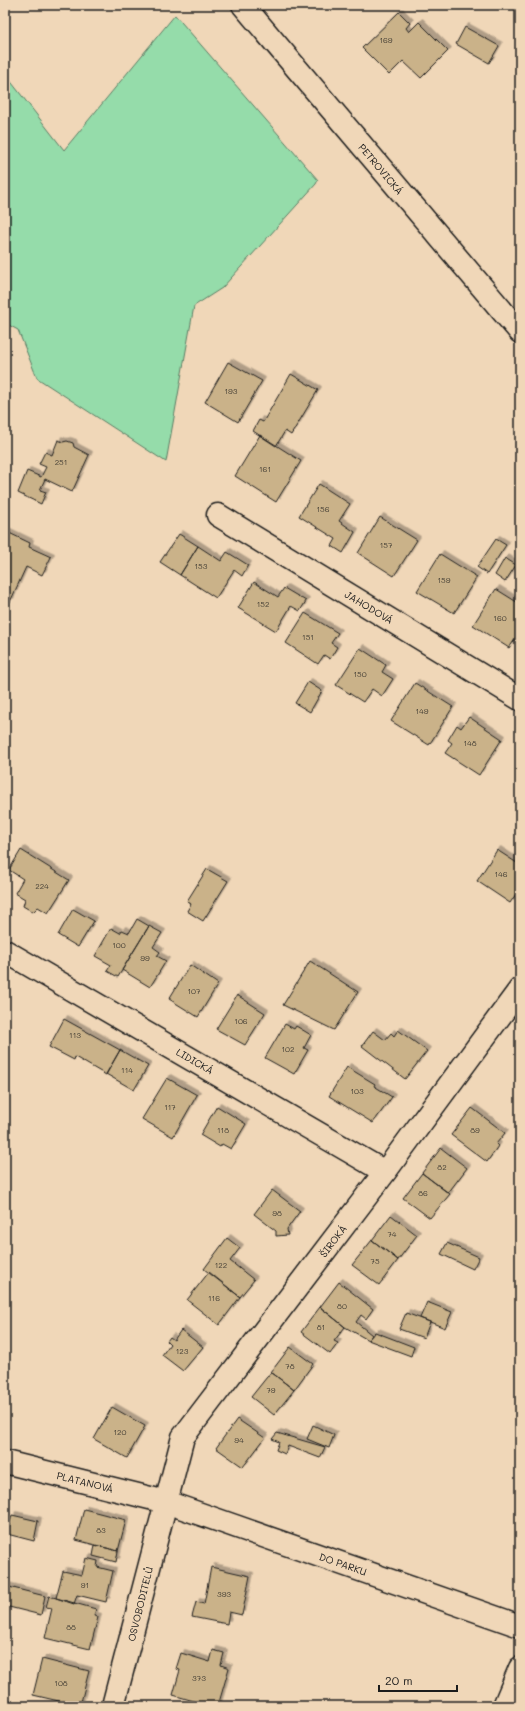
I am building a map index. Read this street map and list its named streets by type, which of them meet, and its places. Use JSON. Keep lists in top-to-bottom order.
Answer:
{
  "streets": {
    "street": [
      "PETROVICKÁ",
      "JAHODOVÁ",
      "LIDICKÁ",
      "ŠIROKÁ",
      "PLATANOVÁ",
      "DO PARKU",
      "OSVOBODITELŮ"
    ]
  },
  "crossings": [
    ["LIDICKÁ", "ŠIROKÁ"],
    ["ŠIROKÁ", "PLATANOVÁ"],
    ["ŠIROKÁ", "DO PARKU"],
    ["ŠIROKÁ", "OSVOBODITELŮ"],
    ["PLATANOVÁ", "DO PARKU"],
    ["PLATANOVÁ", "OSVOBODITELŮ"],
    ["DO PARKU", "OSVOBODITELŮ"]
  ],
  "house_numbers": [
    "169",
    "193",
    "251",
    "161",
    "156",
    "157",
    "153",
    "159",
    "152",
    "160",
    "151",
    "150",
    "149",
    "148",
    "146",
    "224",
    "100",
    "99",
    "107",
    "106",
    "113",
    "102",
    "114",
    "103",
    "117",
    "118",
    "89",
    "82",
    "86",
    "98",
    "74",
    "75",
    "122",
    "116",
    "80",
    "81",
    "123",
    "78",
    "79",
    "120",
    "94",
    "83",
    "91",
    "393",
    "88",
    "373",
    "108"
  ],
  "scale_bar": "20 m"
}
